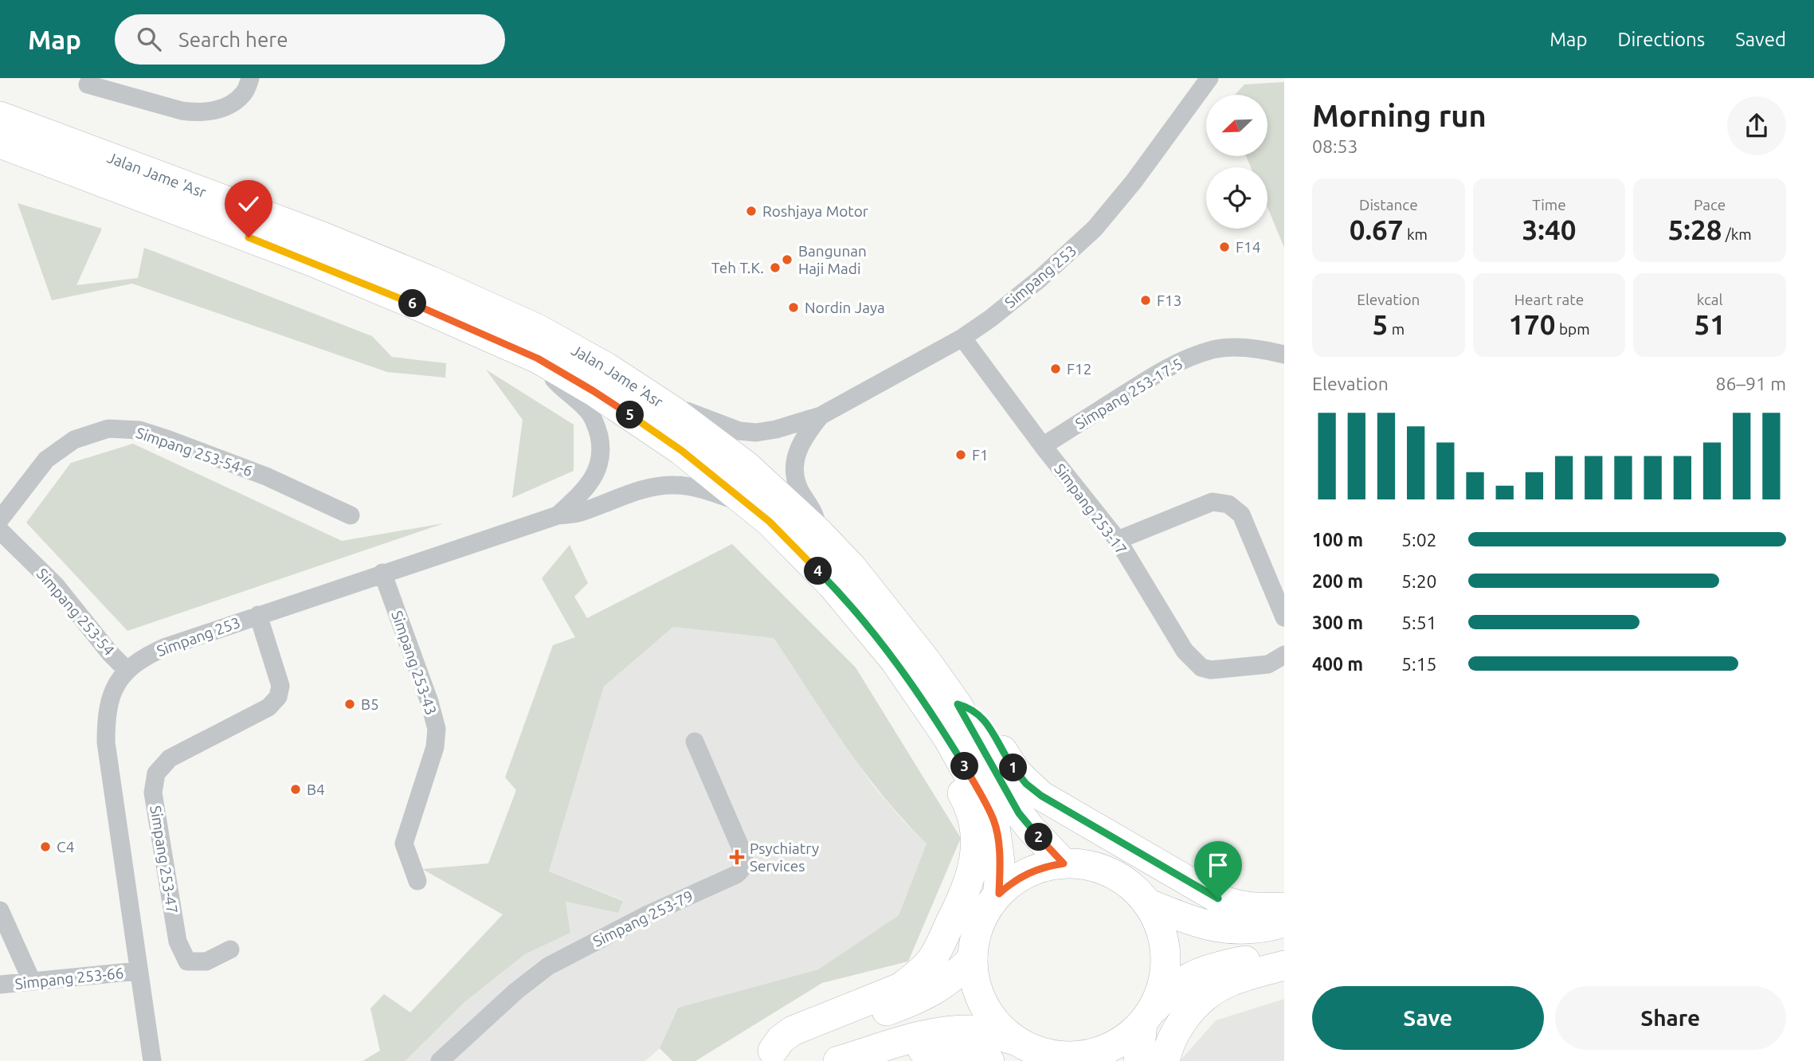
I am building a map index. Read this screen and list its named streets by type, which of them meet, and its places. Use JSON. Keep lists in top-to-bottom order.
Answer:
{
  "streets": {
    "main road": ["Jalan Jame 'Asr"],
    "street": [
      "Simpang 253",
      "Simpang 253-17-5",
      "Simpang 253-54-6",
      "Simpang 253-17",
      "Simpang 253-54",
      "Simpang 253-43",
      "Simpang 253-47",
      "Simpang 253-79",
      "Simpang 253-66"
    ]
  },
  "crossings": [
    ["Jalan Jame 'Asr", "Simpang 253"],
    ["Simpang 253", "Simpang 253-17"],
    ["Simpang 253", "Simpang 253-54"],
    ["Simpang 253", "Simpang 253-43"],
    ["Simpang 253", "Simpang 253-47"],
    ["Simpang 253", "Simpang 253-66"],
    ["Simpang 253-17-5", "Simpang 253-17"]
  ],
  "places": {
    "other": [
      "Roshjaya Motor",
      "F14",
      "Bangunan Haji Madi",
      "Teh T.K.",
      "F13",
      "Nordin Jaya",
      "F12",
      "F1",
      "B5",
      "B4",
      "C4"
    ],
    "health": ["Psychiatry Services"]
  },
  "north": "bottom left",
  "page": {
    "header": "Map",
    "search": "Search here",
    "nav": ["Map", "Directions", "Saved"],
    "heading": ["Morning run", "08:53"],
    "stats": [
      ["Distance", "0.67 km"],
      ["Time", "3:40"],
      ["Pace", "5:28 /km"],
      ["Elevation", "5 m"],
      ["Heart rate", "170 bpm"],
      ["kcal", "51"]
    ],
    "pins": [
      "6",
      "5",
      "4",
      "3",
      "1",
      "2"
    ],
    "chart": ["Elevation", "86–91 m"],
    "list": [
      {
        "name": "100 m",
        "note": "5:02"
      },
      {
        "name": "200 m",
        "note": "5:20"
      },
      {
        "name": "300 m",
        "note": "5:51"
      },
      {
        "name": "400 m",
        "note": "5:15"
      }
    ],
    "buttons": ["Save", "Share"]
  }
}
